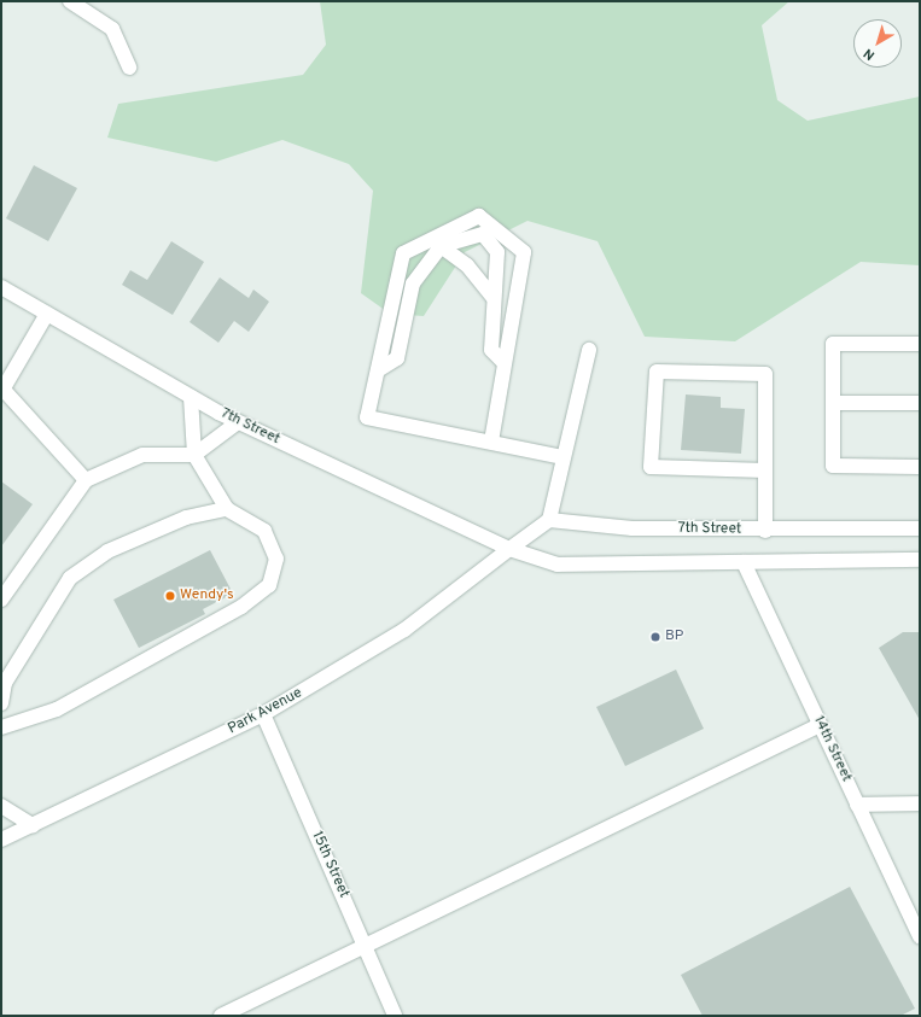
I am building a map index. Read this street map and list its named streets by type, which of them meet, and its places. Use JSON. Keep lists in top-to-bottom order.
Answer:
{
  "streets": {
    "street": [
      "7th Street",
      "Park Avenue",
      "14th Street",
      "15th Street"
    ]
  },
  "crossings": [
    ["7th Street", "Park Avenue"],
    ["7th Street", "14th Street"],
    ["Park Avenue", "15th Street"]
  ],
  "places": ["Wendy's", "BP"],
  "north": "bottom left"
}
